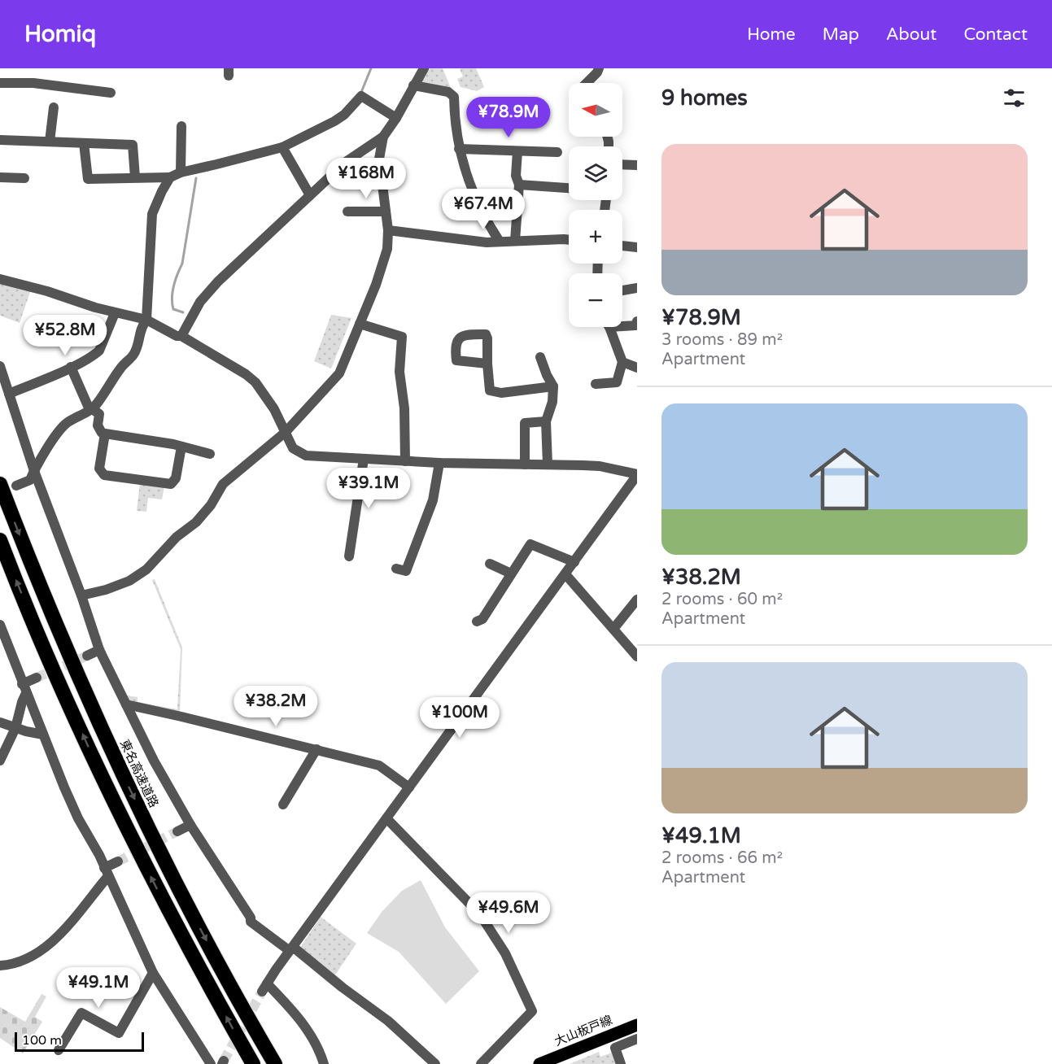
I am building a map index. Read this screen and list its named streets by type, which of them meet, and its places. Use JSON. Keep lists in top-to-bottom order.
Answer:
{
  "streets": {
    "highway": ["東名高速道路"],
    "main road": ["大山板戸線"]
  },
  "scale_bar": "100 m",
  "north": "left",
  "page": {
    "header": "Homiq",
    "nav": [
      "Home",
      "Map",
      "About",
      "Contact"
    ],
    "heading": "9 homes",
    "map_buttons": ["+", "−"],
    "price": [
      "¥78.9M",
      "¥168M",
      "¥67.4M",
      "¥52.8M",
      "¥39.1M",
      "¥38.2M",
      "¥100M",
      "¥49.6M",
      "¥49.1M"
    ],
    "list": [
      {
        "name": "¥78.9M",
        "note": "3 rooms · 89 m² · Apartment"
      },
      {
        "name": "¥38.2M",
        "note": "2 rooms · 60 m² · Apartment"
      },
      {
        "name": "¥49.1M",
        "note": "2 rooms · 66 m² · Apartment"
      }
    ],
    "scale": "100 m"
  }
}
